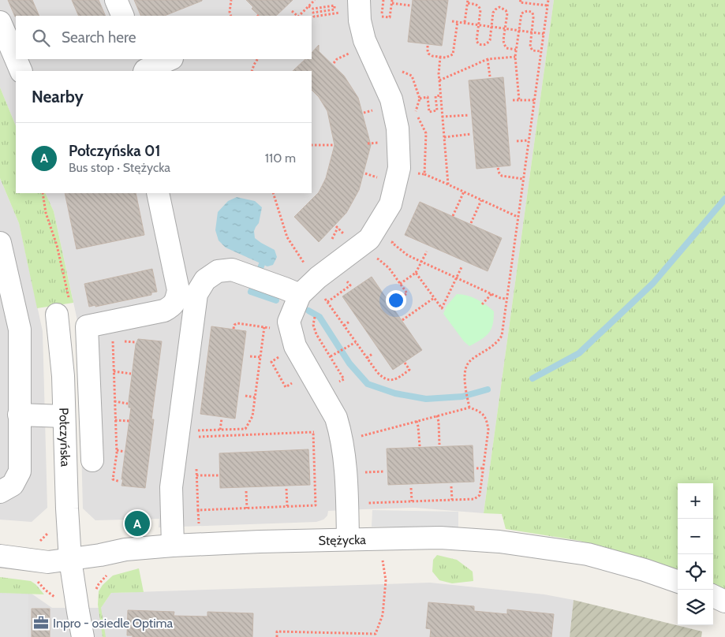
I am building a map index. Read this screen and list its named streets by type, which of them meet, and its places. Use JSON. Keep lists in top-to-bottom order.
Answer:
{
  "streets": {
    "street": ["Połczyńska", "Stężycka"]
  },
  "crossings": [
    ["Połczyńska", "Stężycka"]
  ],
  "places": {
    "office": ["Inpro - osiedle Optima"]
  },
  "page": {
    "search": "Search here",
    "heading": "Nearby",
    "list": [
      {
        "mark": "A",
        "name": "Połczyńska 01",
        "note": "Bus stop · Stężycka",
        "value": "110 m"
      }
    ],
    "map_buttons": ["+", "−"],
    "pins": "A"
  }
}
